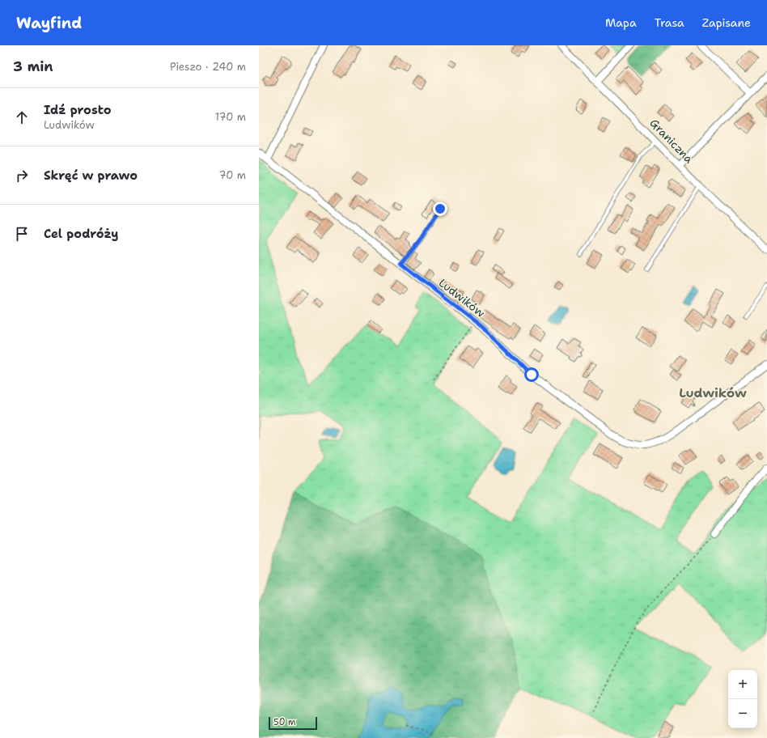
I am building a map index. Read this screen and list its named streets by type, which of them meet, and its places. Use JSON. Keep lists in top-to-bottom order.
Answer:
{
  "streets": {
    "street": ["Graniczna", "Ludwików"]
  },
  "districts": ["Ludwików"],
  "scale_bar": "50 m",
  "page": {
    "header": "Wayfind",
    "nav": ["Mapa", "Trasa", "Zapisane"],
    "heading": ["3 min", "Pieszo · 240 m"],
    "list": [
      ["Idź prosto", "Ludwików", "170 m"],
      ["Skręć w prawo", "70 m"],
      "Cel podróży"
    ],
    "map_buttons": ["+", "−"],
    "scale": "50 m"
  }
}
